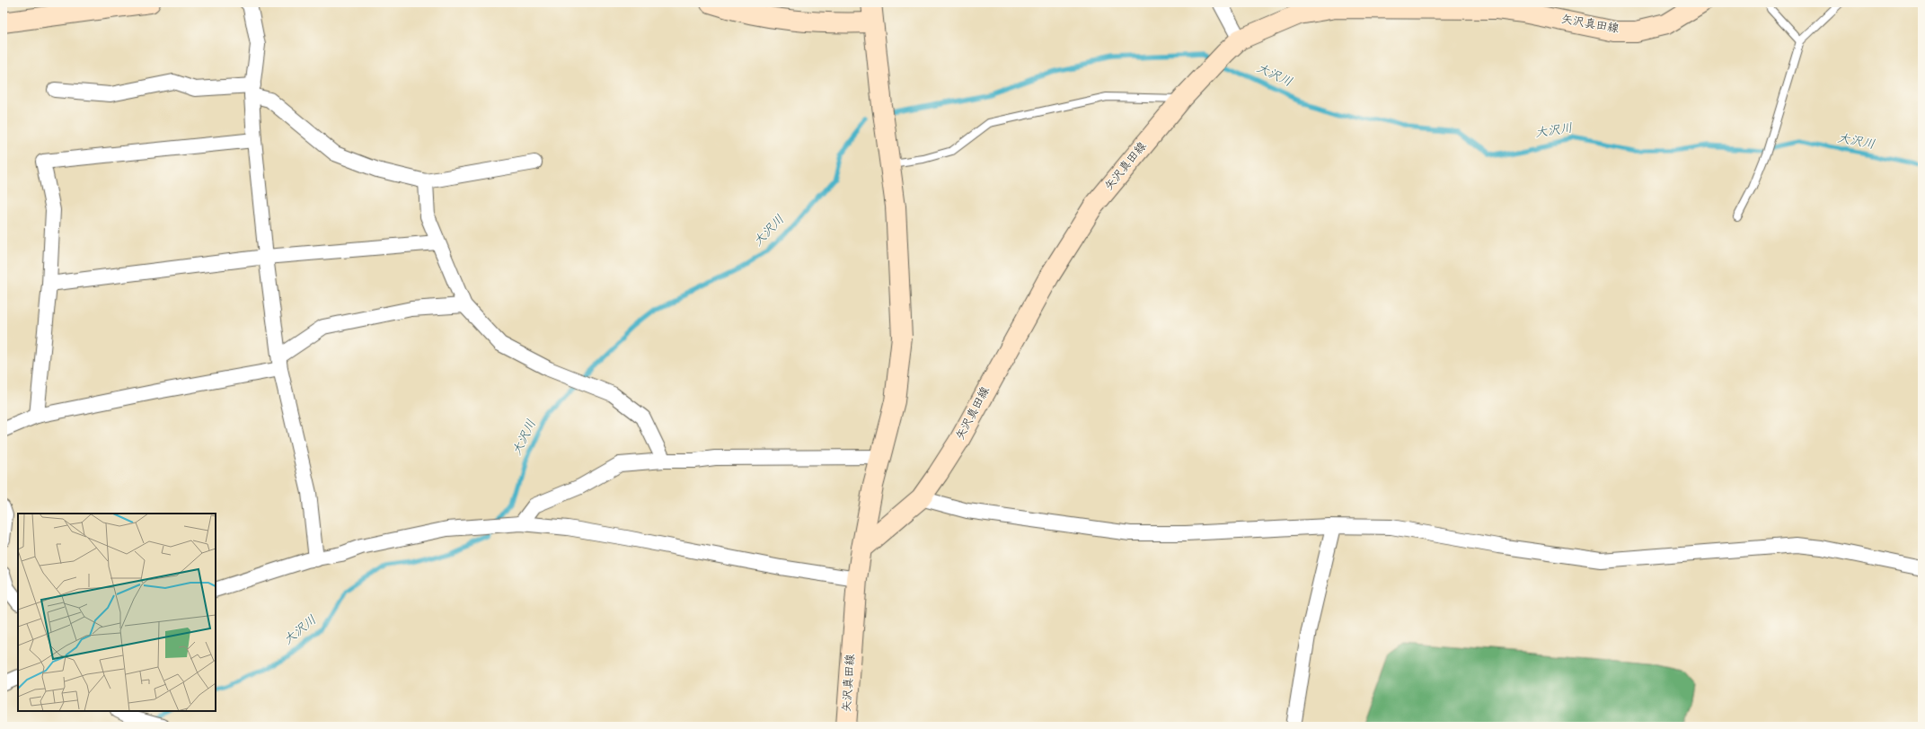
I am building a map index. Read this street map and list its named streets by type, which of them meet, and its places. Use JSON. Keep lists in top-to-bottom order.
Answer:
{
  "streets": {
    "main road": ["矢沢真田線"]
  },
  "water": ["大沢川"]
}
